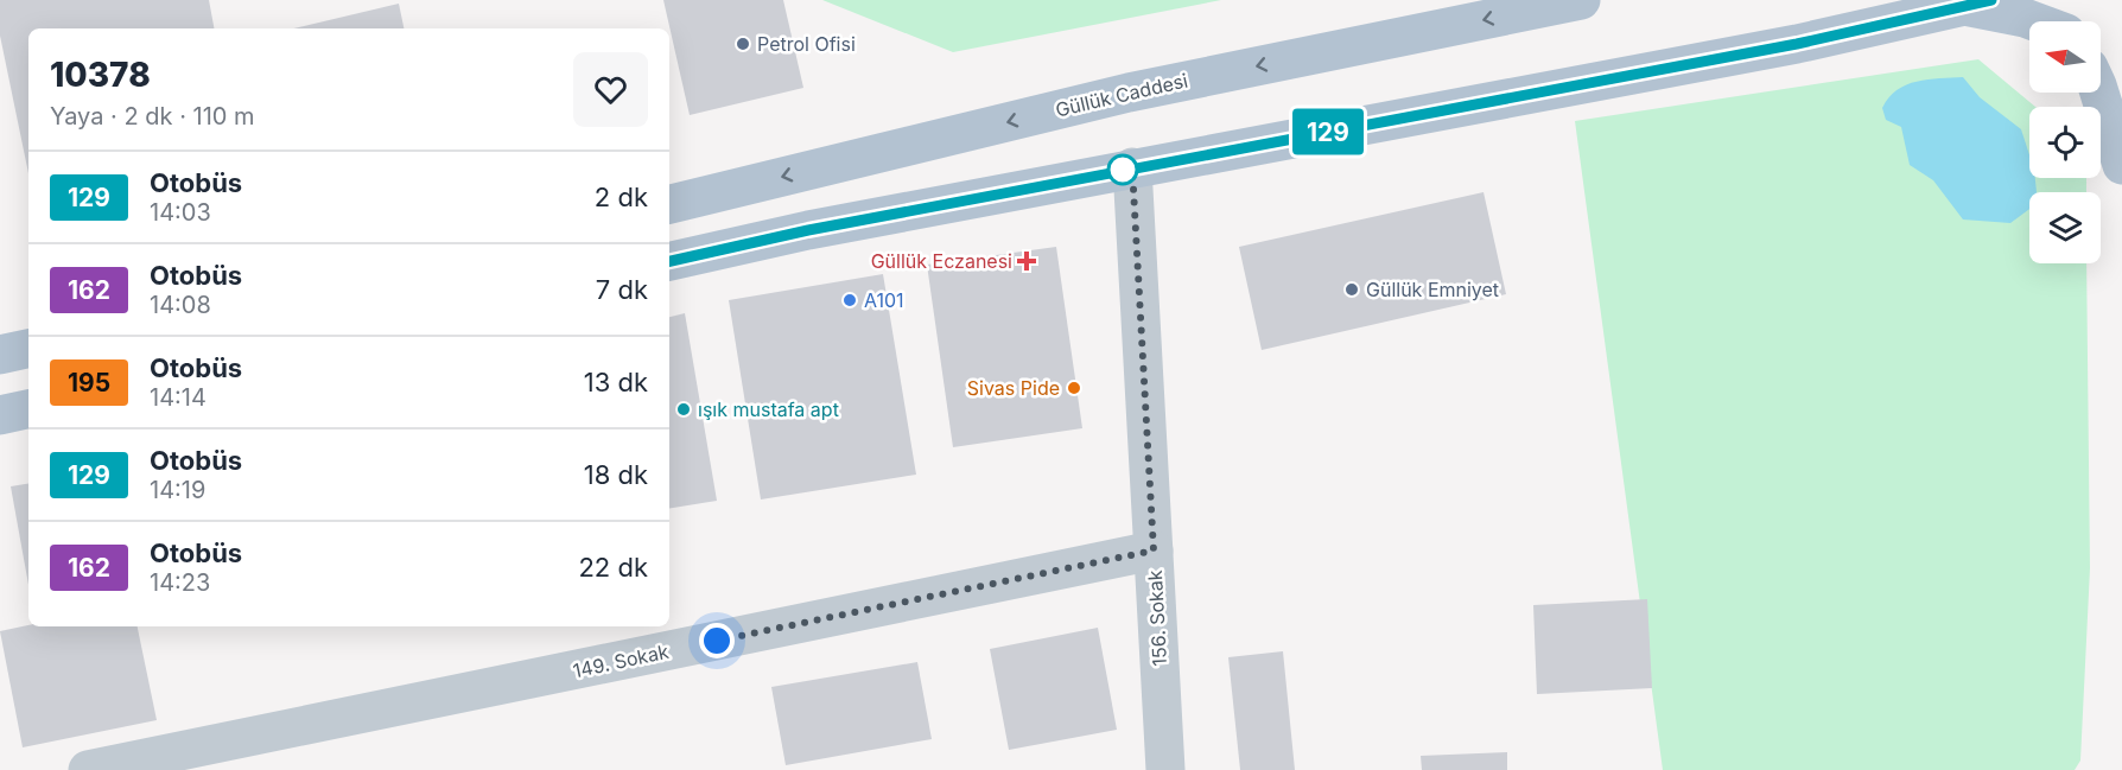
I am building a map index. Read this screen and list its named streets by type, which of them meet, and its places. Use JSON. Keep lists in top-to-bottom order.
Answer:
{
  "streets": {
    "main road": ["Güllük Caddesi"],
    "street": ["156. Sokak", "149. Sokak"]
  },
  "crossings": [
    ["156. Sokak", "149. Sokak"]
  ],
  "places": {
    "other": [
      "Petrol Ofisi",
      "Güllük Emniyet",
      "A101",
      "Sivas Pide",
      "ışık mustafa apt"
    ],
    "health": ["Güllük Eczanesi"]
  },
  "lines": ["bus line 129"],
  "north": "left",
  "page": {
    "on_map": "129",
    "heading": ["10378", "Yaya · 2 dk · 110 m"],
    "list": [
      {
        "mark": "129",
        "name": "Otobüs",
        "note": "14:03",
        "value": "2 dk"
      },
      {
        "mark": "162",
        "name": "Otobüs",
        "note": "14:08",
        "value": "7 dk"
      },
      {
        "mark": "195",
        "name": "Otobüs",
        "note": "14:14",
        "value": "13 dk"
      },
      {
        "mark": "129",
        "name": "Otobüs",
        "note": "14:19",
        "value": "18 dk"
      },
      {
        "mark": "162",
        "name": "Otobüs",
        "note": "14:23",
        "value": "22 dk"
      }
    ]
  }
}
